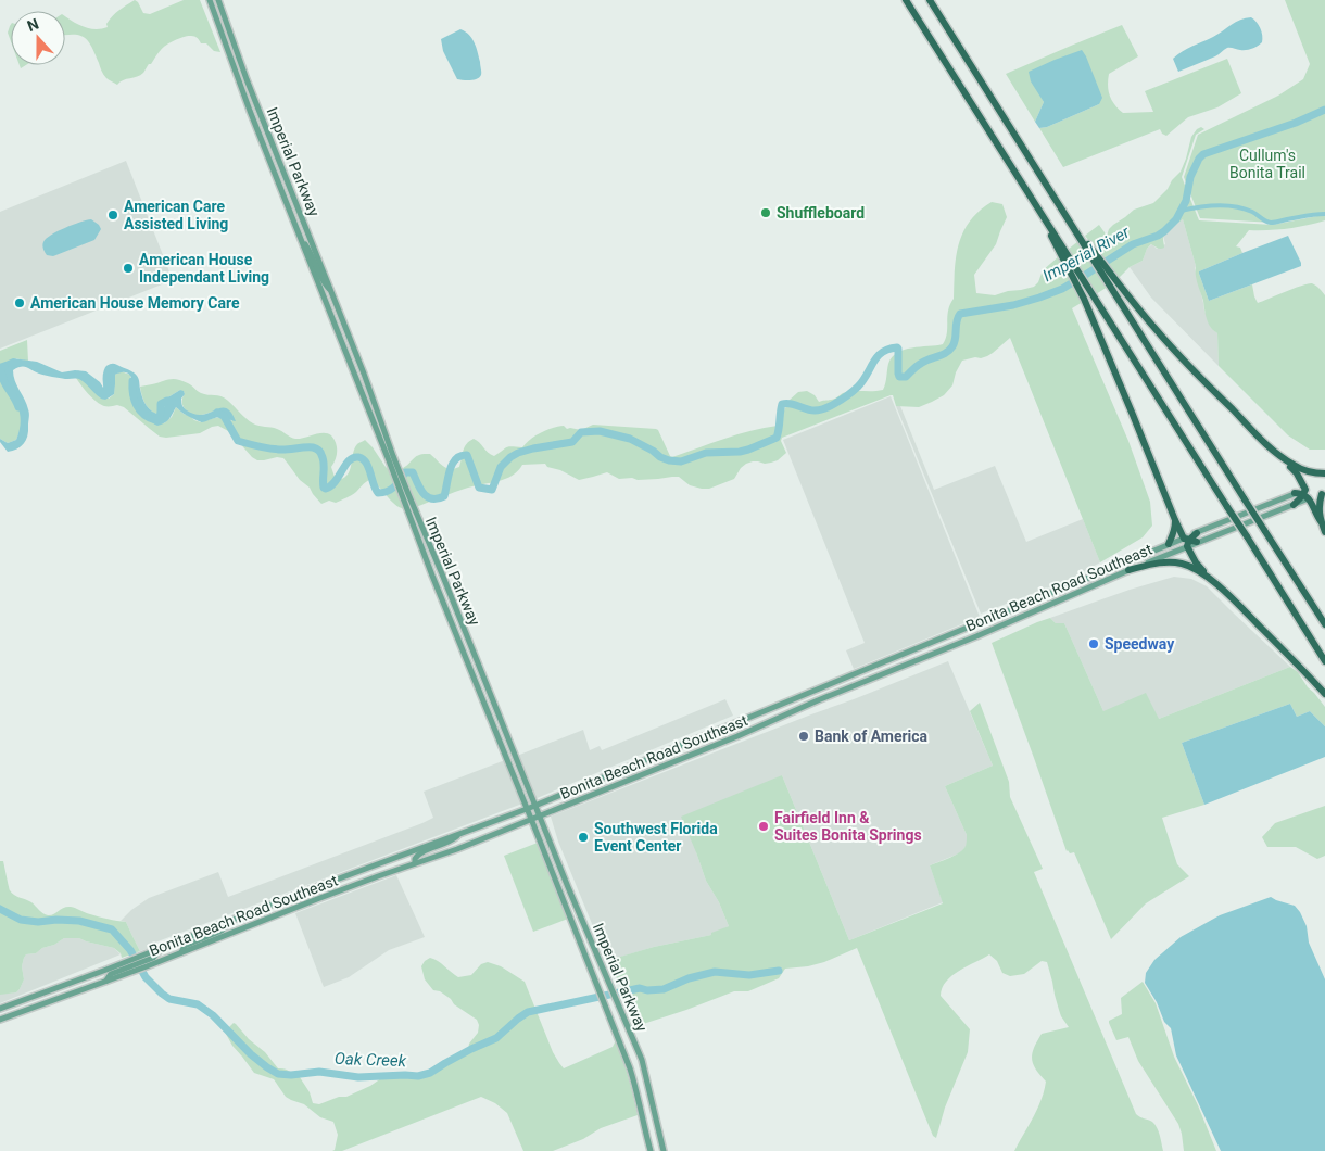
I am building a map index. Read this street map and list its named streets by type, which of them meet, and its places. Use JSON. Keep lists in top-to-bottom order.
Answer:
{
  "streets": {
    "main road": ["Imperial Parkway", "Bonita Beach Road Southeast"]
  },
  "crossings": [
    ["Imperial Parkway", "Bonita Beach Road Southeast"]
  ],
  "water": ["Imperial River", "Oak Creek"],
  "parks": ["Cullum's Bonita Trail"],
  "places": [
    "Shuffleboard",
    "American Care Assisted Living",
    "American House Independant Living",
    "American House Memory Care",
    "Speedway",
    "Bank of America",
    "Fairfield Inn & Suites Bonita Springs",
    "Southwest Florida Event Center"
  ],
  "north": "top"
}
